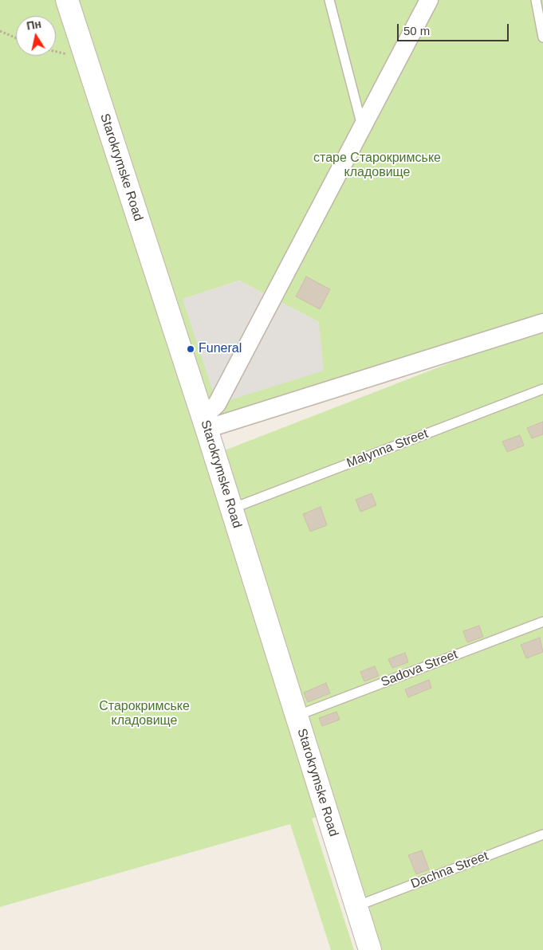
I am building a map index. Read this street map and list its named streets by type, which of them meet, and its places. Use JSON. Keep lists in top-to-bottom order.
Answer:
{
  "streets": {
    "street": ["Starokrymske Road"],
    "lane": ["Malynna Street", "Sadova Street", "Dachna Street"]
  },
  "crossings": [
    ["Starokrymske Road", "Malynna Street"],
    ["Starokrymske Road", "Sadova Street"],
    ["Starokrymske Road", "Dachna Street"]
  ],
  "parks": ["старе Старокримське кладовище", "Старокримське кладовище"],
  "places": ["Funeral"],
  "scale_bar": "50 m",
  "north": "top"
}
